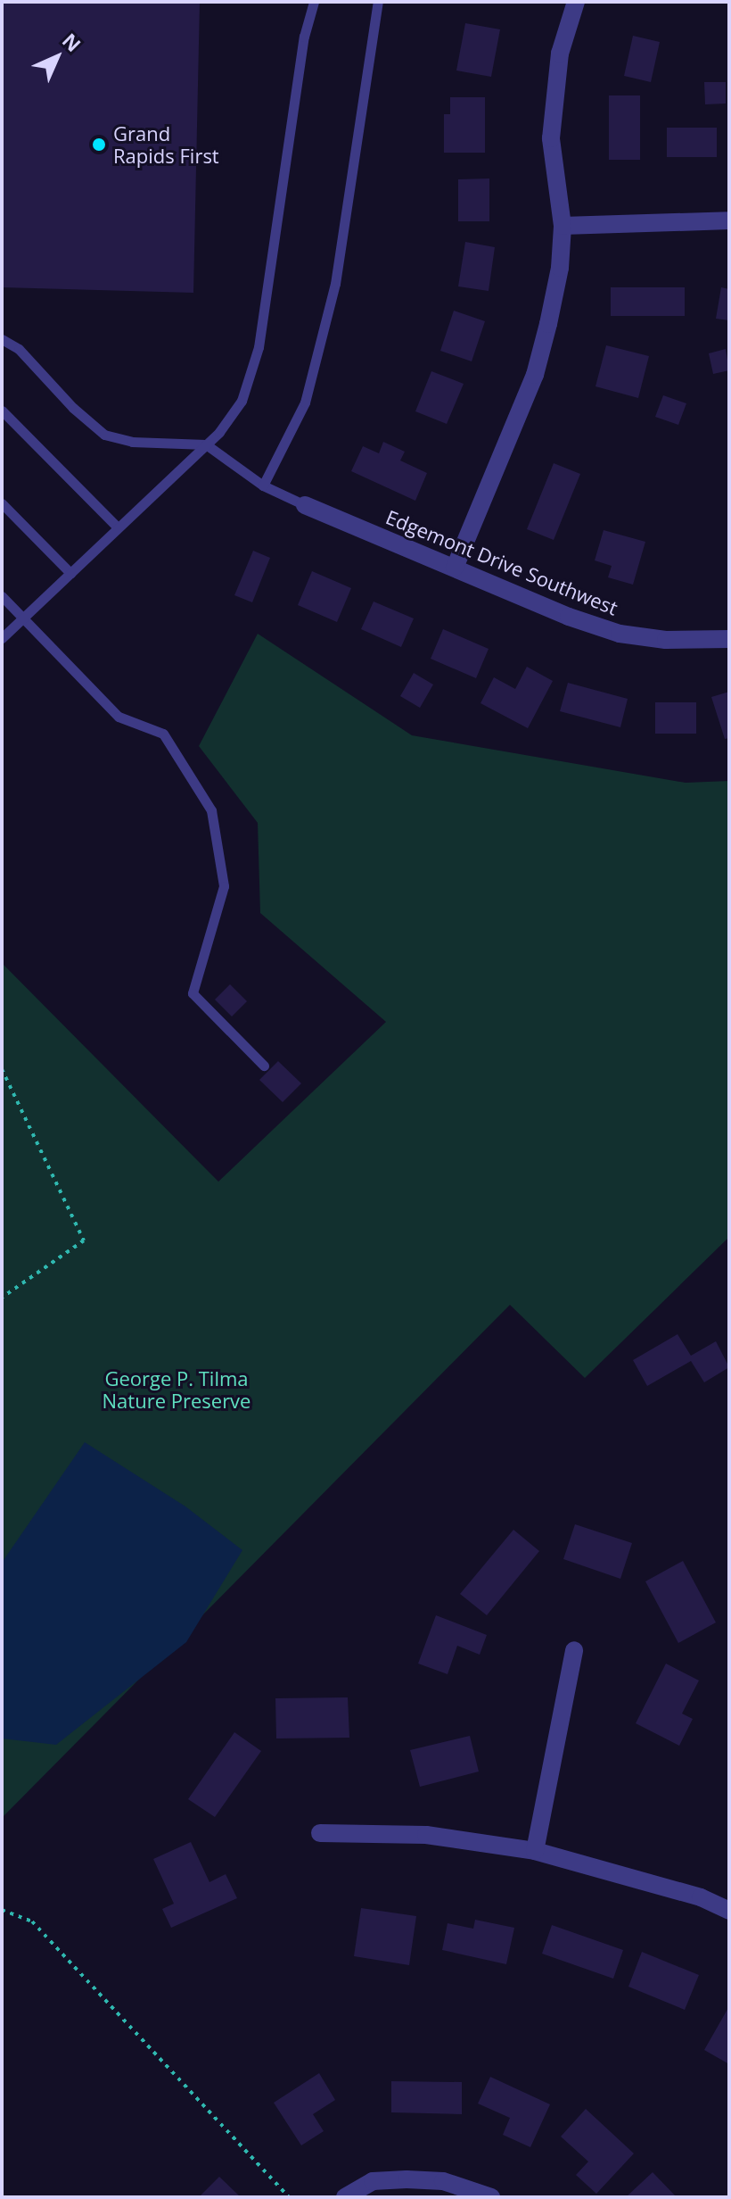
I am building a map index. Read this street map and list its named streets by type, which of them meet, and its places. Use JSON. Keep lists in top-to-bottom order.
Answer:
{
  "streets": {
    "street": ["Edgemont Drive Southwest"]
  },
  "parks": ["George P. Tilma Nature Preserve"],
  "places": ["Grand Rapids First"],
  "north": "top right"
}
